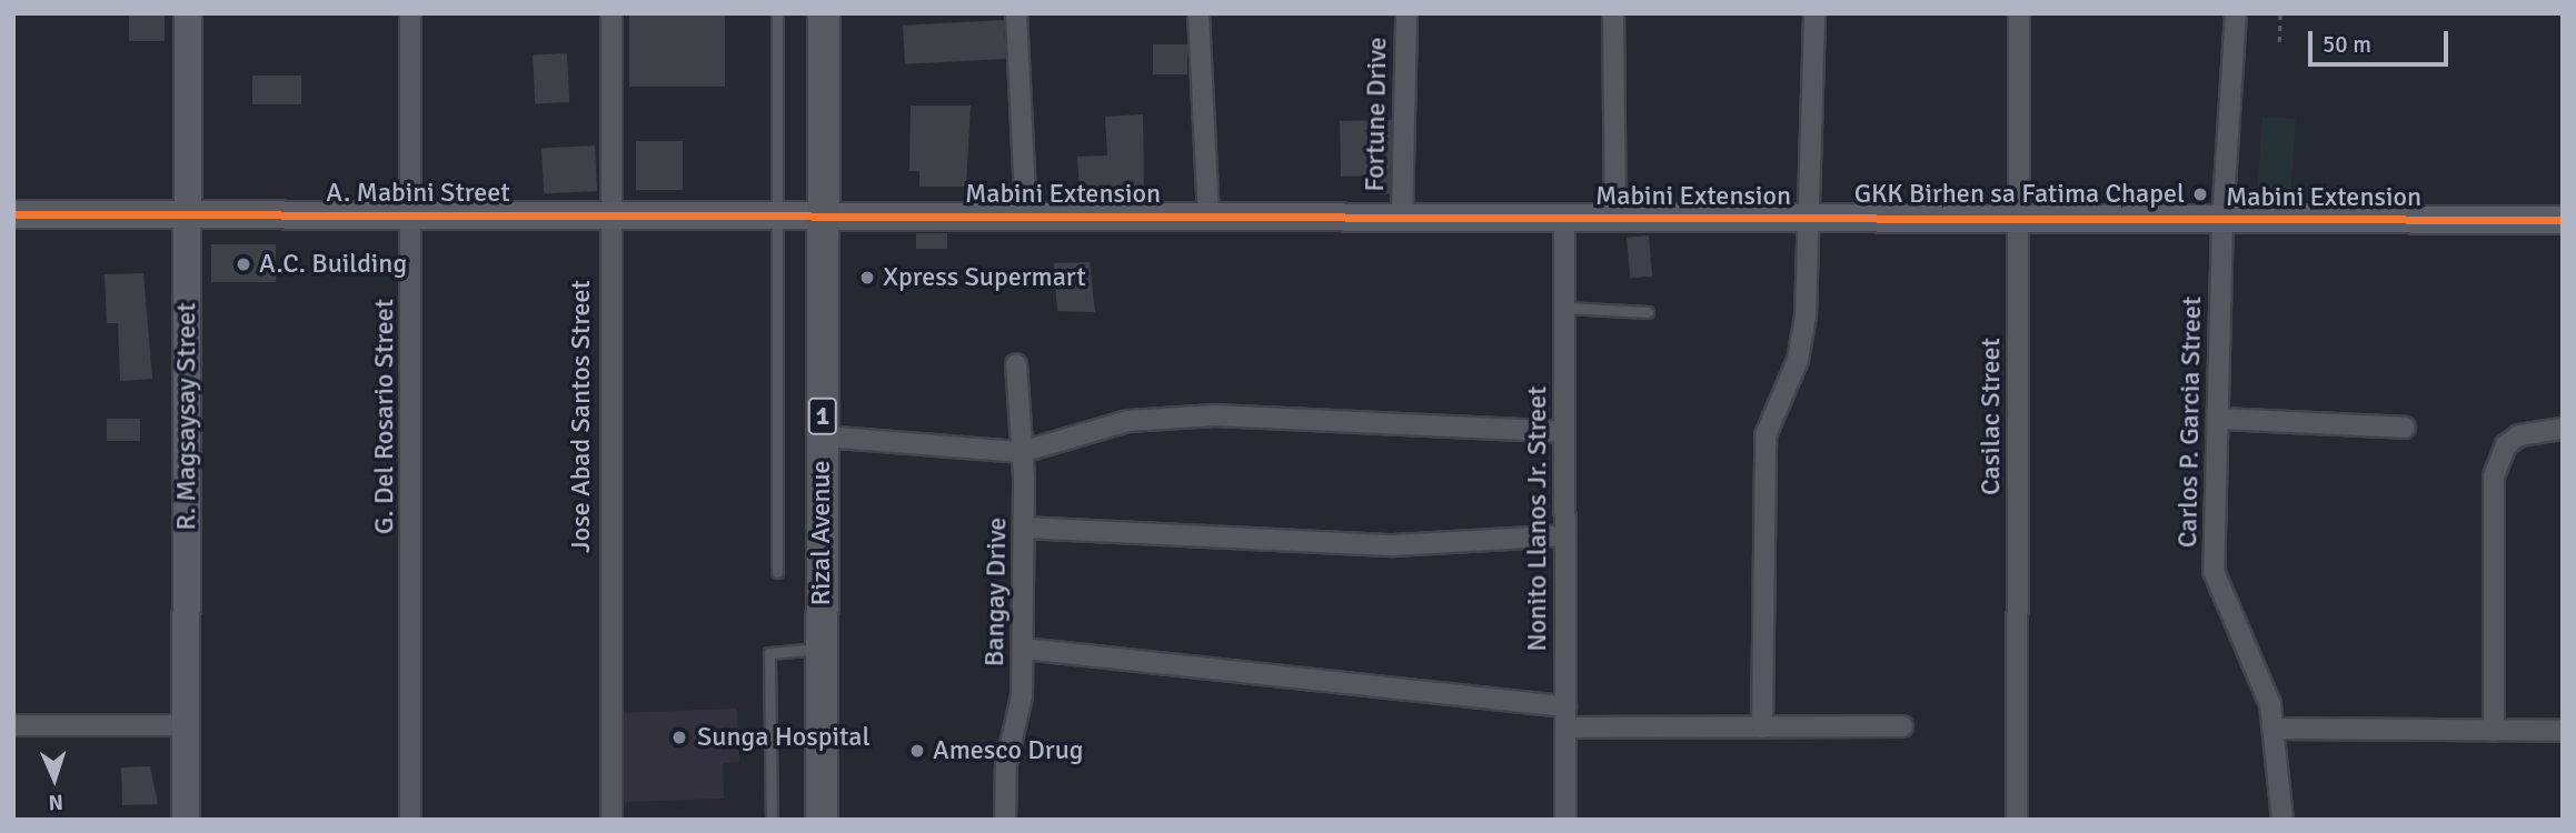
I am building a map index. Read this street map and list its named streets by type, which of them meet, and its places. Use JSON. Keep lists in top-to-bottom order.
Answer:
{
  "streets": {
    "main road": ["1", "Rizal Avenue"],
    "street": [
      "Fortune Drive",
      "A. Mabini Street",
      "Mabini Extension",
      "R. Magsaysay Street",
      "G. Del Rosario Street",
      "Jose Abad Santos Street",
      "Casilac Street",
      "Carlos P. Garcia Street",
      "Nonito Llanos Jr. Street",
      "Bangay Drive"
    ]
  },
  "crossings": [
    ["Fortune Drive", "Mabini Extension"],
    ["A. Mabini Street", "Mabini Extension"],
    ["A. Mabini Street", "R. Magsaysay Street"],
    ["A. Mabini Street", "G. Del Rosario Street"],
    ["A. Mabini Street", "Jose Abad Santos Street"],
    ["A. Mabini Street", "Rizal Avenue"],
    ["Mabini Extension", "Casilac Street"],
    ["Mabini Extension", "Carlos P. Garcia Street"],
    ["Mabini Extension", "Nonito Llanos Jr. Street"],
    ["Mabini Extension", "Rizal Avenue"]
  ],
  "places": [
    "GKK Birhen sa Fatima Chapel",
    "A.C. Building",
    "Xpress Supermart",
    "Sunga Hospital",
    "Amesco Drug"
  ],
  "scale_bar": "50 m",
  "north": "bottom"
}
